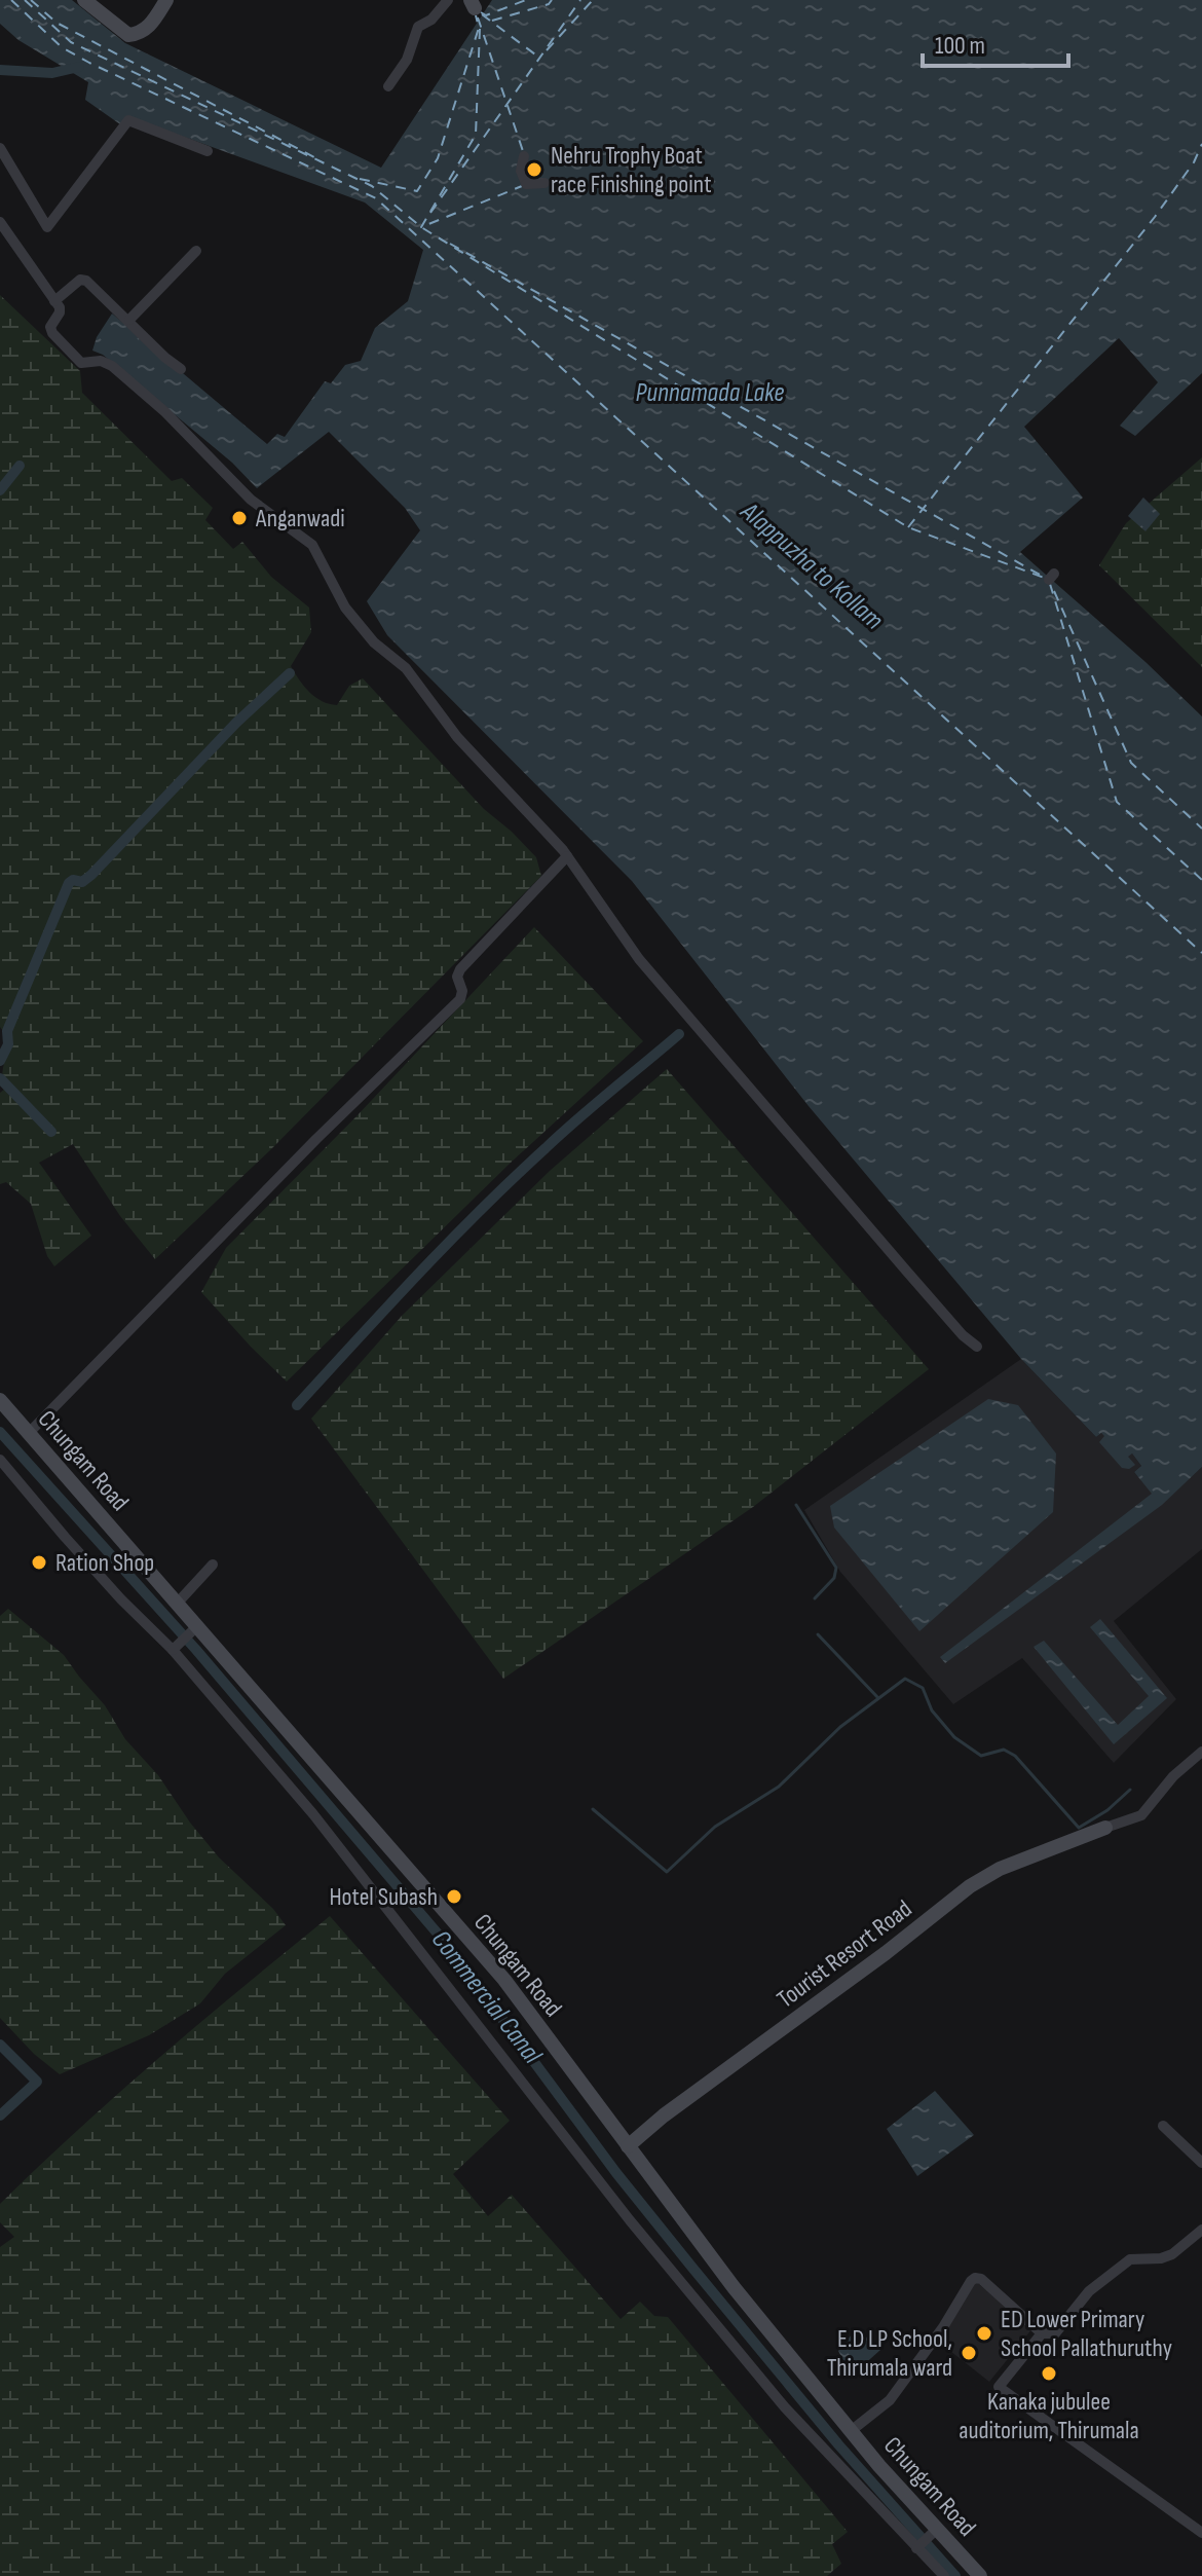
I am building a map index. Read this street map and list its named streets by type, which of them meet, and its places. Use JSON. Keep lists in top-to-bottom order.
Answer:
{
  "streets": {
    "main road": ["Chungam Road", "Tourist Resort Road"]
  },
  "crossings": [
    ["Chungam Road", "Tourist Resort Road"]
  ],
  "water": ["Punnamada Lake", "Alappuzha to Kollam", "Commercial Canal"],
  "places": [
    "Nehru Trophy Boat race Finishing point",
    "Anganwadi",
    "Ration Shop",
    "Hotel Subash",
    "ED Lower Primary School Pallathuruthy",
    "E.D LP School, Thirumala ward",
    "Kanaka jubulee auditorium, Thirumala"
  ],
  "scale_bar": "100 m"
}
